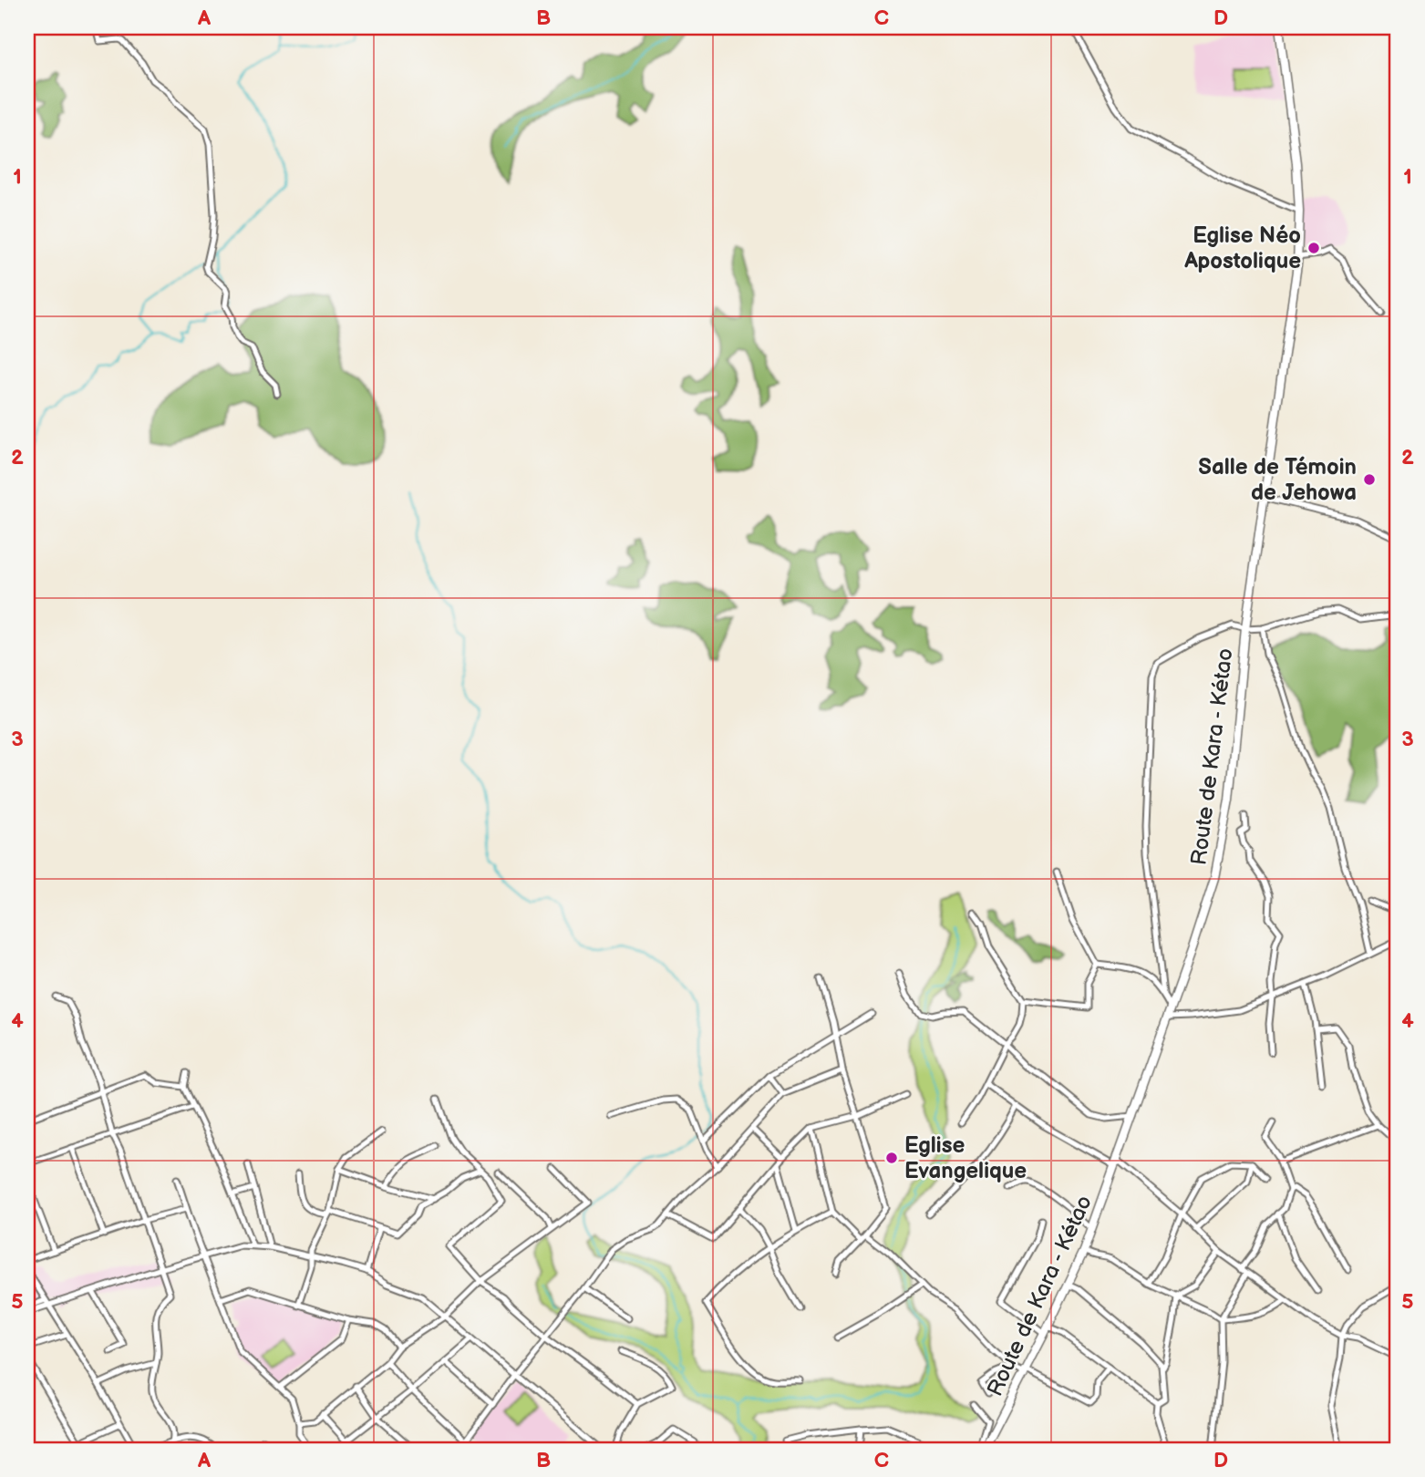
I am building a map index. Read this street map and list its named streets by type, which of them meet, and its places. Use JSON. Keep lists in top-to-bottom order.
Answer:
{
  "streets": {
    "main road": ["Route de Kara - Kétao"]
  },
  "places": ["Eglise Néo Apostolique", "Salle de Témoin de Jehowa", "Eglise Evangelique"],
  "grid": {
    "columns": [
      "A",
      "B",
      "C",
      "D"
    ],
    "rows": [
      "1",
      "2",
      "3",
      "4",
      "5"
    ]
  }
}
